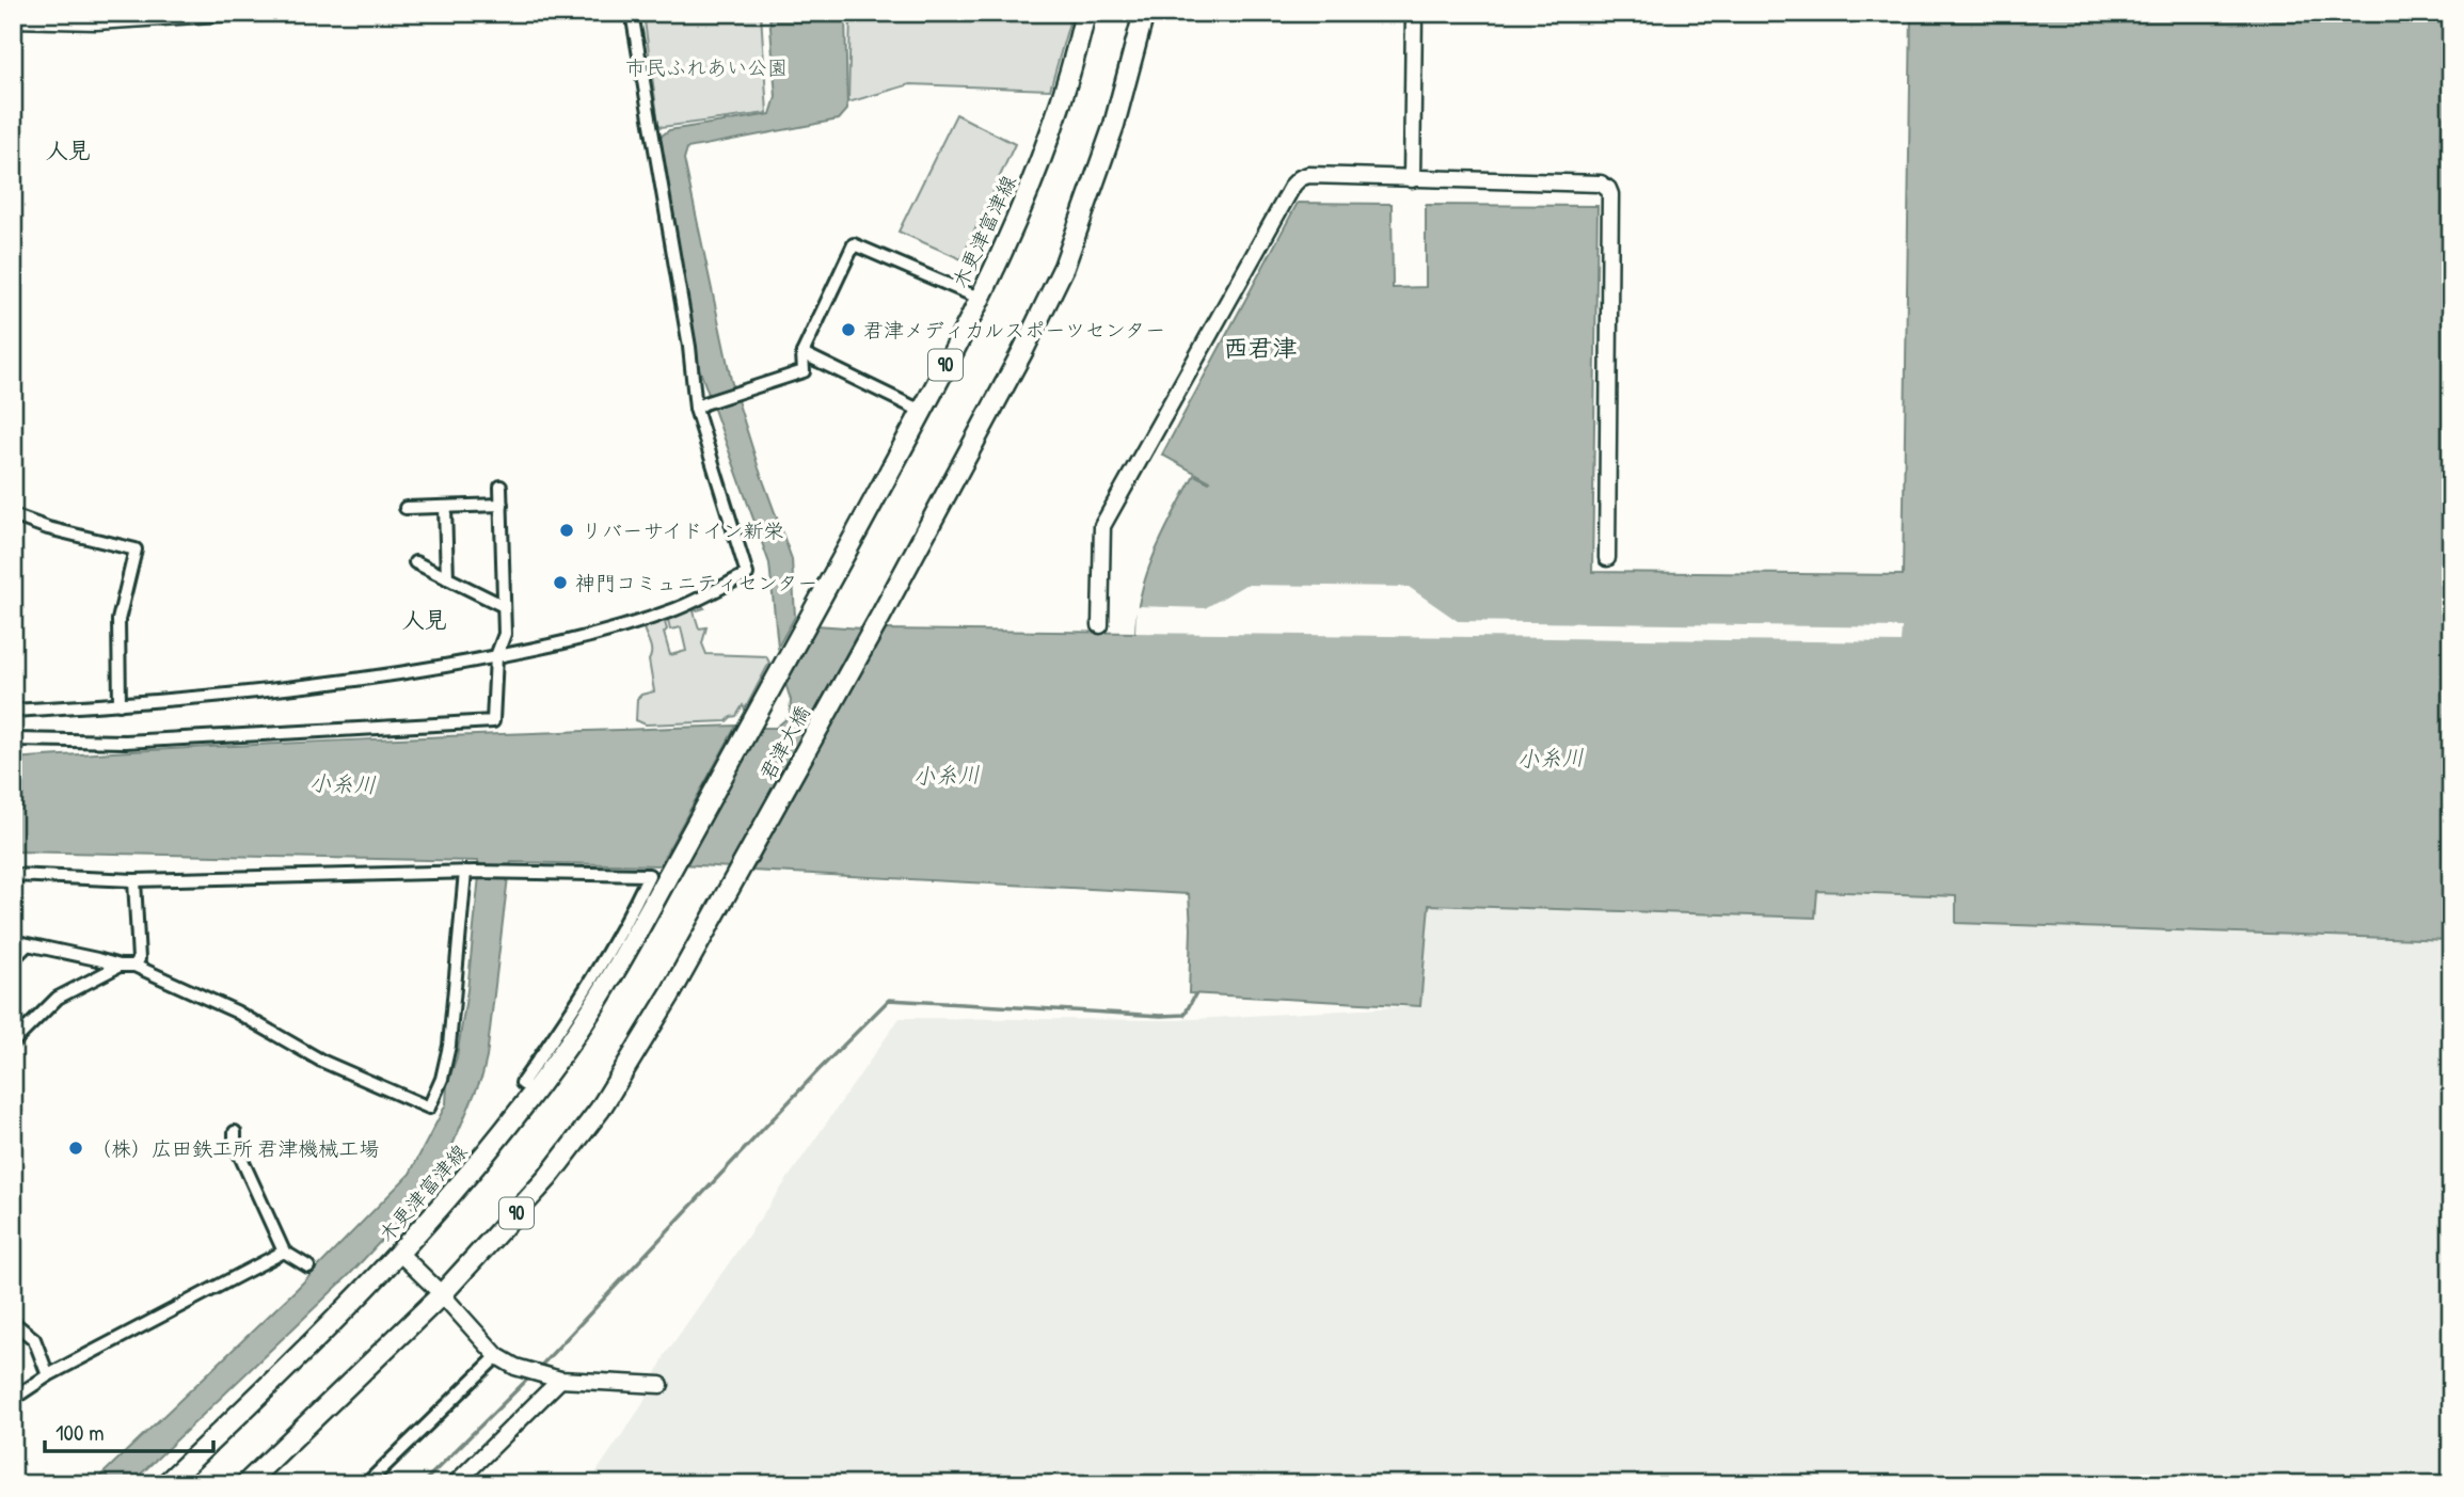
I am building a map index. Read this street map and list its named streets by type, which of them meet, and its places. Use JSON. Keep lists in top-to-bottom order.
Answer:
{
  "streets": {
    "main road": ["木更津富津線", "90", "君津大橋"]
  },
  "crossings": [
    ["木更津富津線", "君津大橋"],
    ["90", "君津大橋"]
  ],
  "districts": ["人見", "西君津", "人見"],
  "water": ["小糸川"],
  "parks": ["市民ふれあい公園"],
  "places": [
    "君津メディカルスポーツセンター",
    "リバーサイドイン新栄",
    "神門コミュニティセンター",
    "（株）広田鉄工所 君津機械工場"
  ],
  "scale_bar": "100 m"
}
